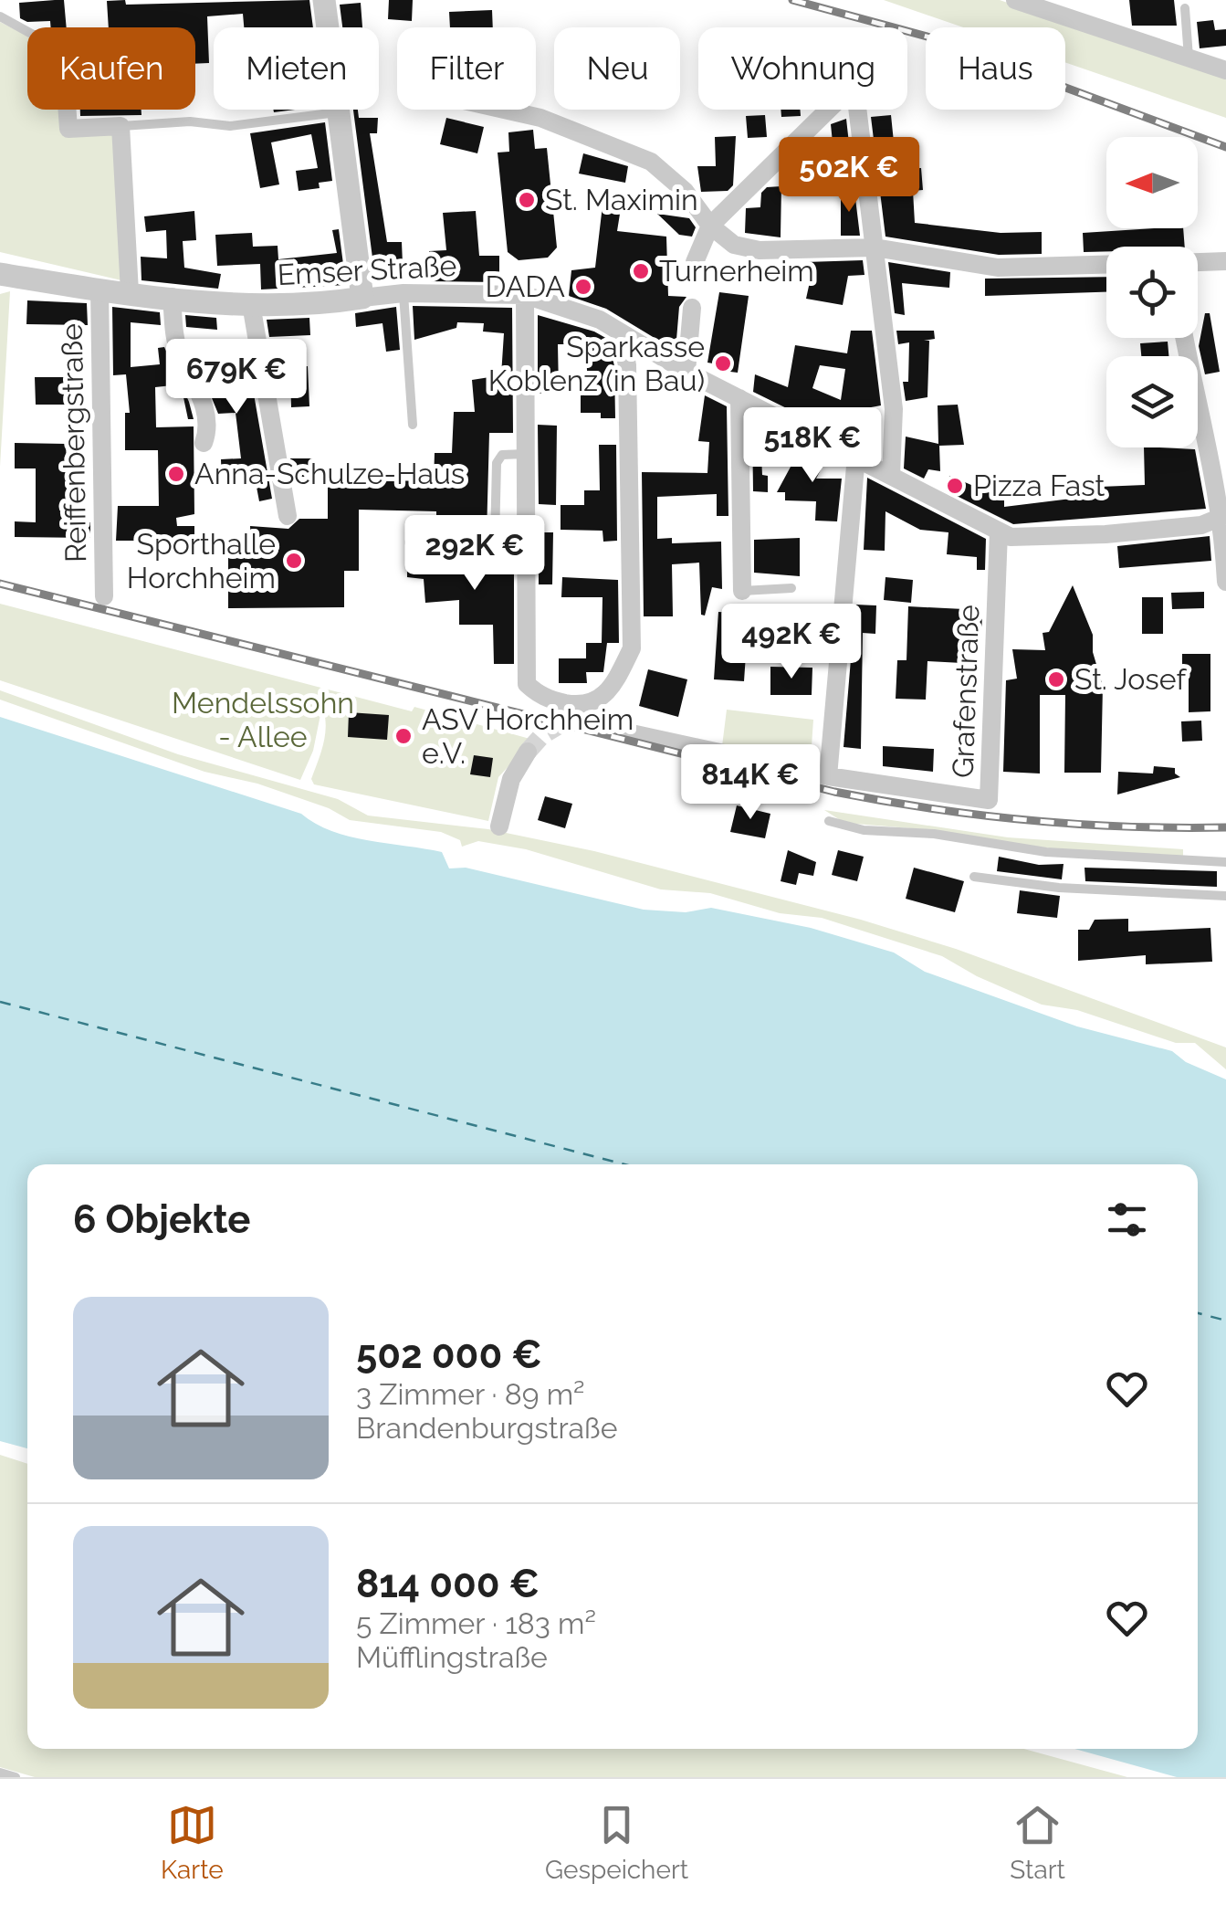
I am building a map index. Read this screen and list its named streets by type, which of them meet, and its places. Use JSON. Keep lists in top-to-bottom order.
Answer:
{
  "streets": {
    "street": ["Emser Straße", "Reiffenbergstraße", "Grafenstraße"]
  },
  "crossings": [
    ["Emser Straße", "Reiffenbergstraße"],
    ["Emser Straße", "Grafenstraße"]
  ],
  "parks": ["Mendelssohn - Allee"],
  "places": [
    "St. Maximin",
    "Turnerheim",
    "DADA",
    "Sparkasse Koblenz (in Bau)",
    "Anna-Schulze-Haus",
    "Pizza Fast",
    "Sporthalle Horchheim",
    "St. Josef",
    "ASV Horchheim e.V."
  ],
  "north": "left",
  "page": {
    "chip": [
      "Kaufen",
      "Mieten",
      "Filter",
      "Neu",
      "Wohnung",
      "Haus"
    ],
    "price": [
      "502K €",
      "679K €",
      "518K €",
      "292K €",
      "492K €",
      "814K €"
    ],
    "heading": "6 Objekte",
    "list": [
      {
        "name": "502 000 €",
        "note": "3 Zimmer · 89 m² · Brandenburgstraße"
      },
      {
        "name": "814 000 €",
        "note": "5 Zimmer · 183 m² · Müfflingstraße"
      }
    ],
    "tabs": ["Karte", "Gespeichert", "Start"]
  }
}
